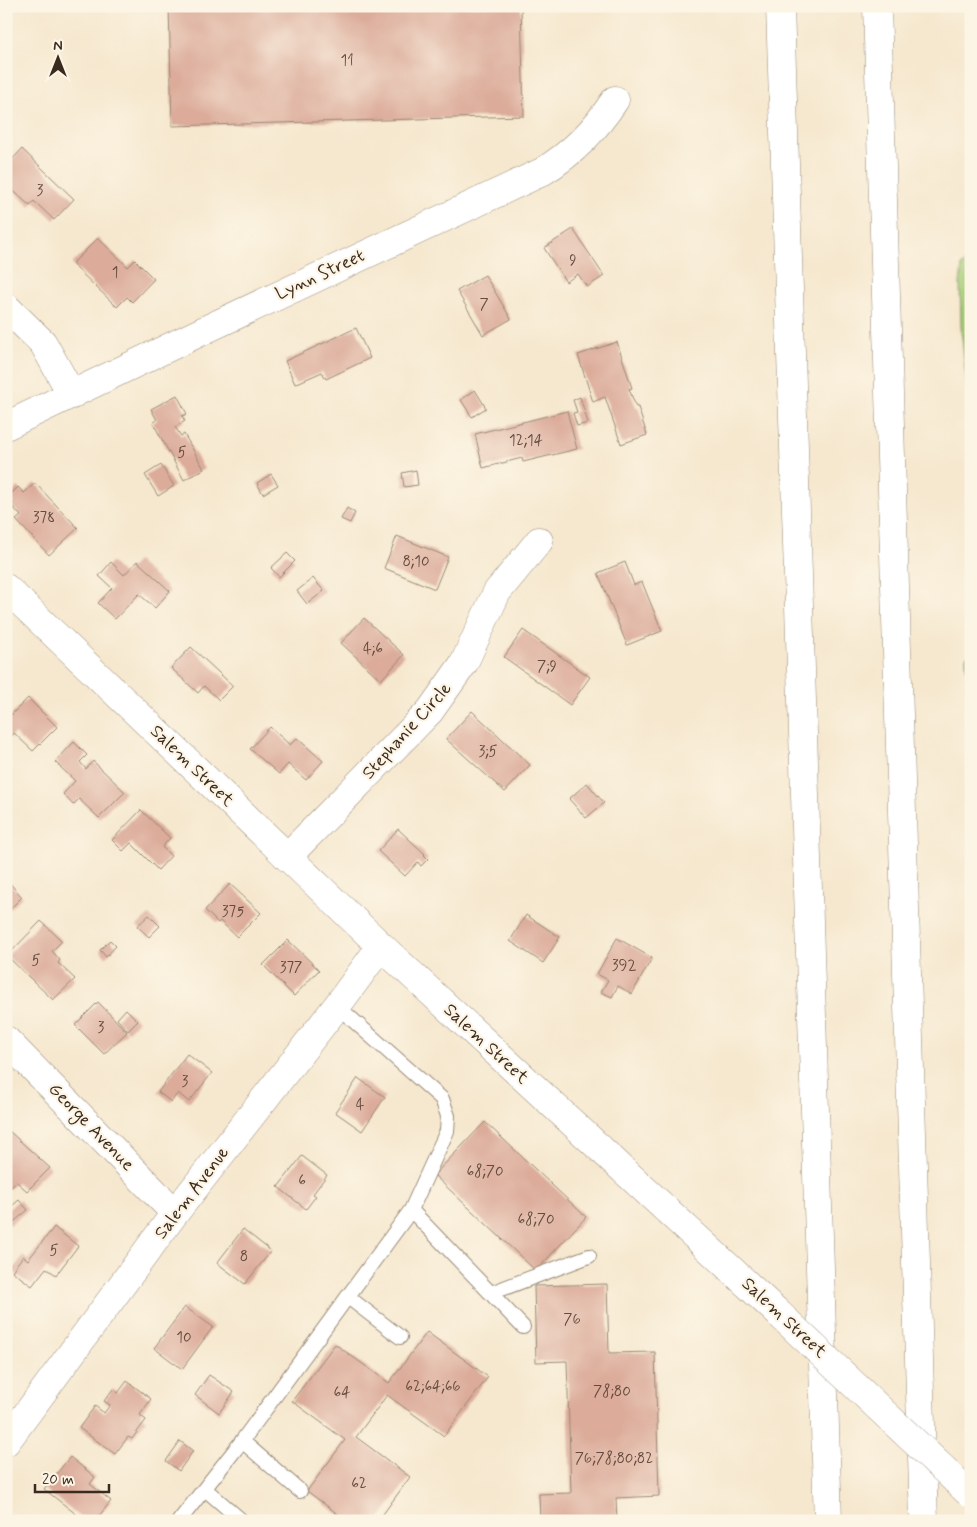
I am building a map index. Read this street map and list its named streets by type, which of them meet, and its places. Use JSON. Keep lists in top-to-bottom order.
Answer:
{
  "streets": {
    "main road": [
      "Lynn Street",
      "Stephanie Circle",
      "Salem Street",
      "George Avenue",
      "Salem Avenue"
    ]
  },
  "crossings": [
    ["Stephanie Circle", "Salem Street"],
    ["Salem Street", "Salem Avenue"],
    ["George Avenue", "Salem Avenue"]
  ],
  "house_numbers": [
    "11",
    "3",
    "9",
    "1",
    "7",
    "12;14",
    "5",
    "378",
    "8;10",
    "4;6",
    "7;9",
    "3;5",
    "375",
    "5",
    "392",
    "377",
    "3",
    "3",
    "4",
    "68;70",
    "6",
    "68;70",
    "5",
    "8",
    "76",
    "10",
    "62;64;66",
    "78;80",
    "64",
    "76;78;80;82",
    "62"
  ],
  "scale_bar": "20 m",
  "north": "top"
}
